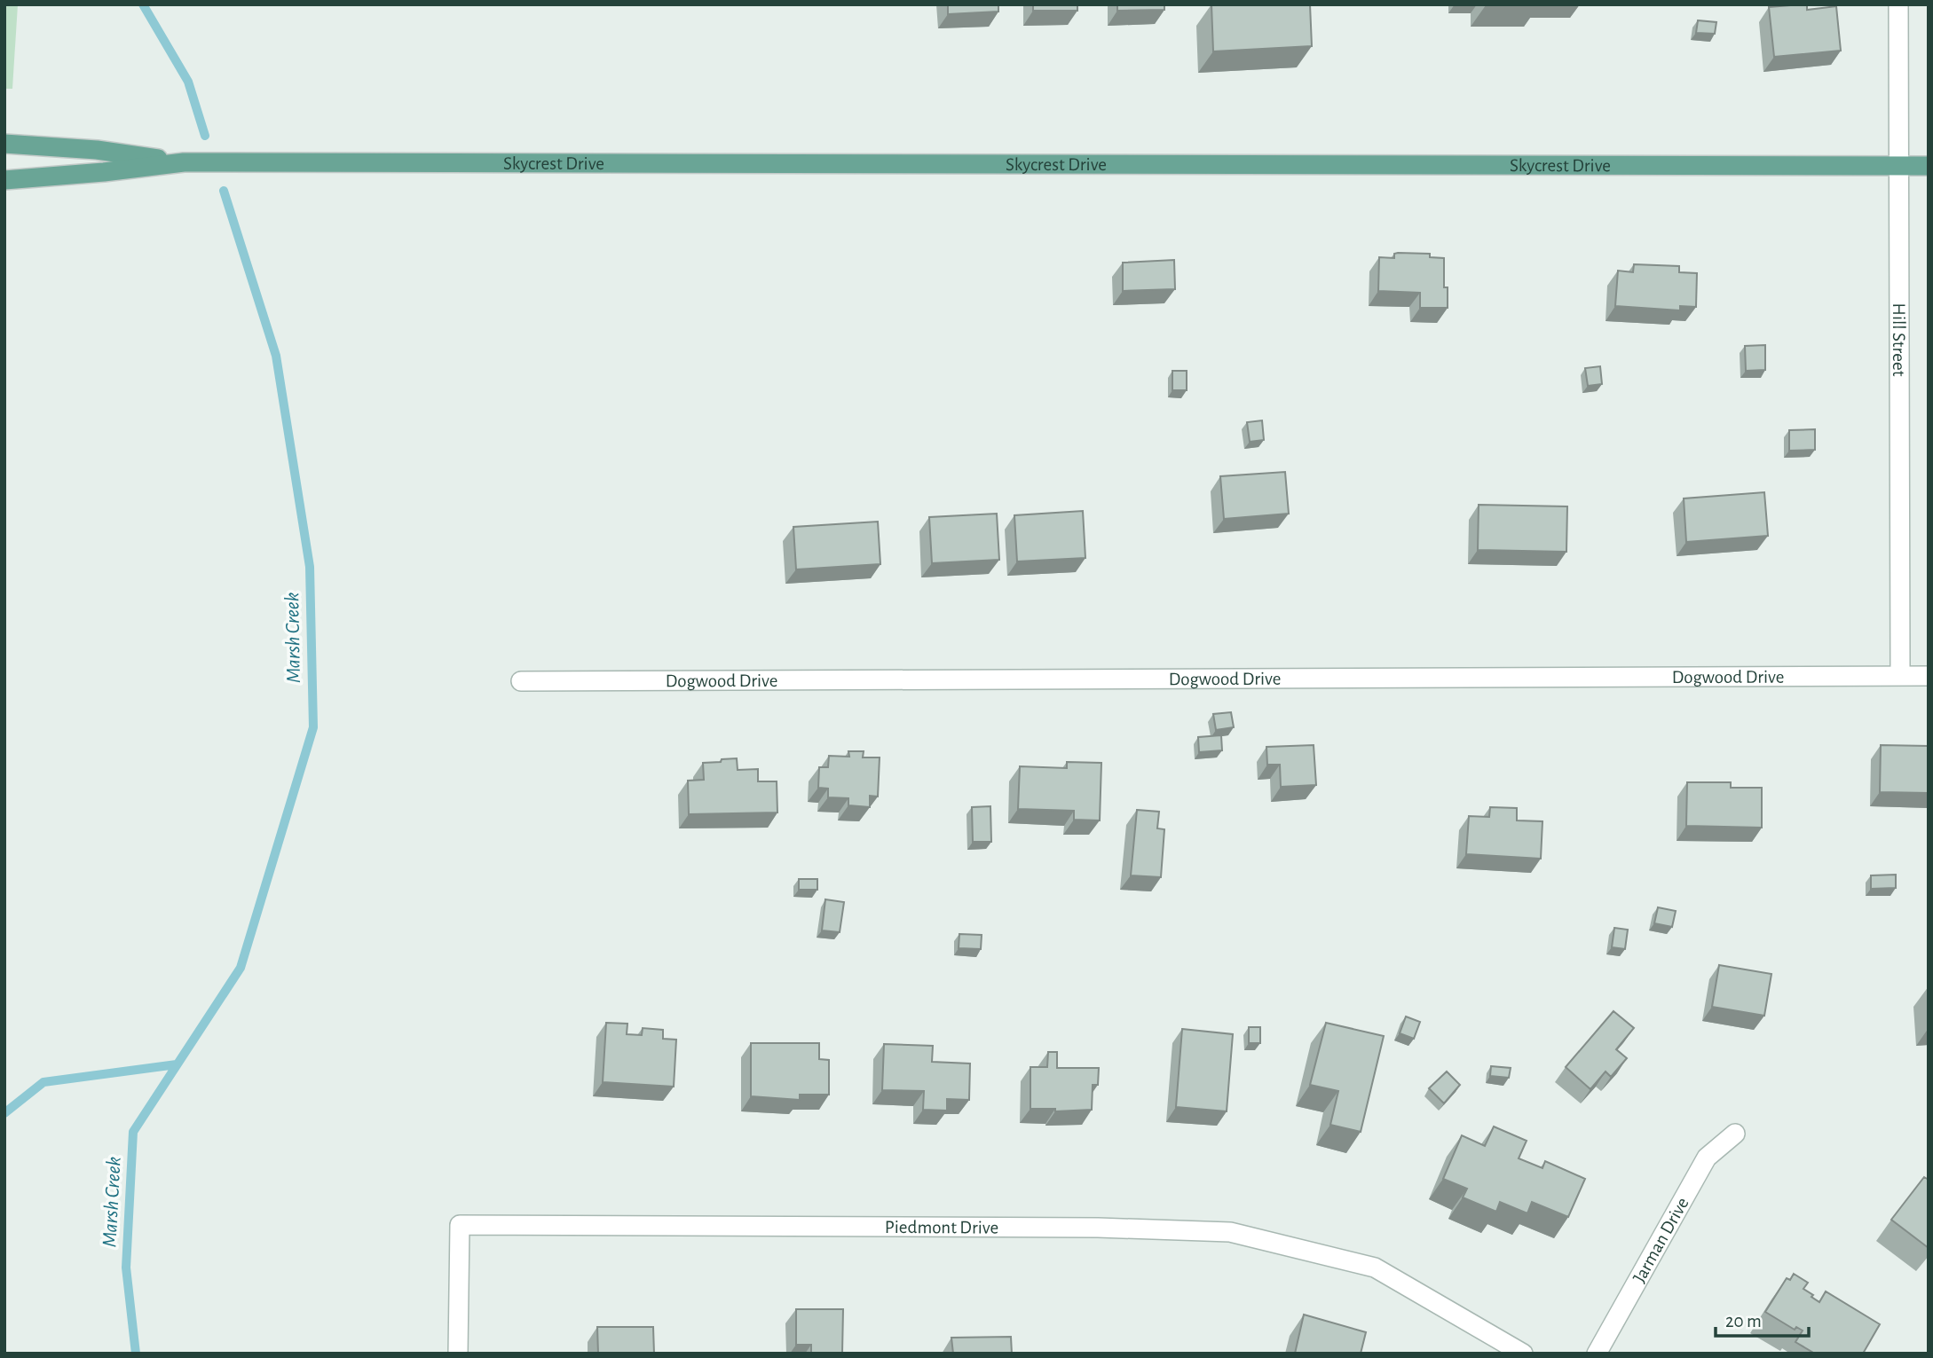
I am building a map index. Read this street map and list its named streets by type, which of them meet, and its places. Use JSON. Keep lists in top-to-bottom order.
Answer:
{
  "streets": {
    "main road": ["Skycrest Drive"],
    "street": [
      "Hill Street",
      "Dogwood Drive",
      "Piedmont Drive",
      "Jarman Drive"
    ]
  },
  "crossings": [
    ["Skycrest Drive", "Hill Street"],
    ["Hill Street", "Dogwood Drive"]
  ],
  "water": ["Marsh Creek"],
  "scale_bar": "20 m"
}
